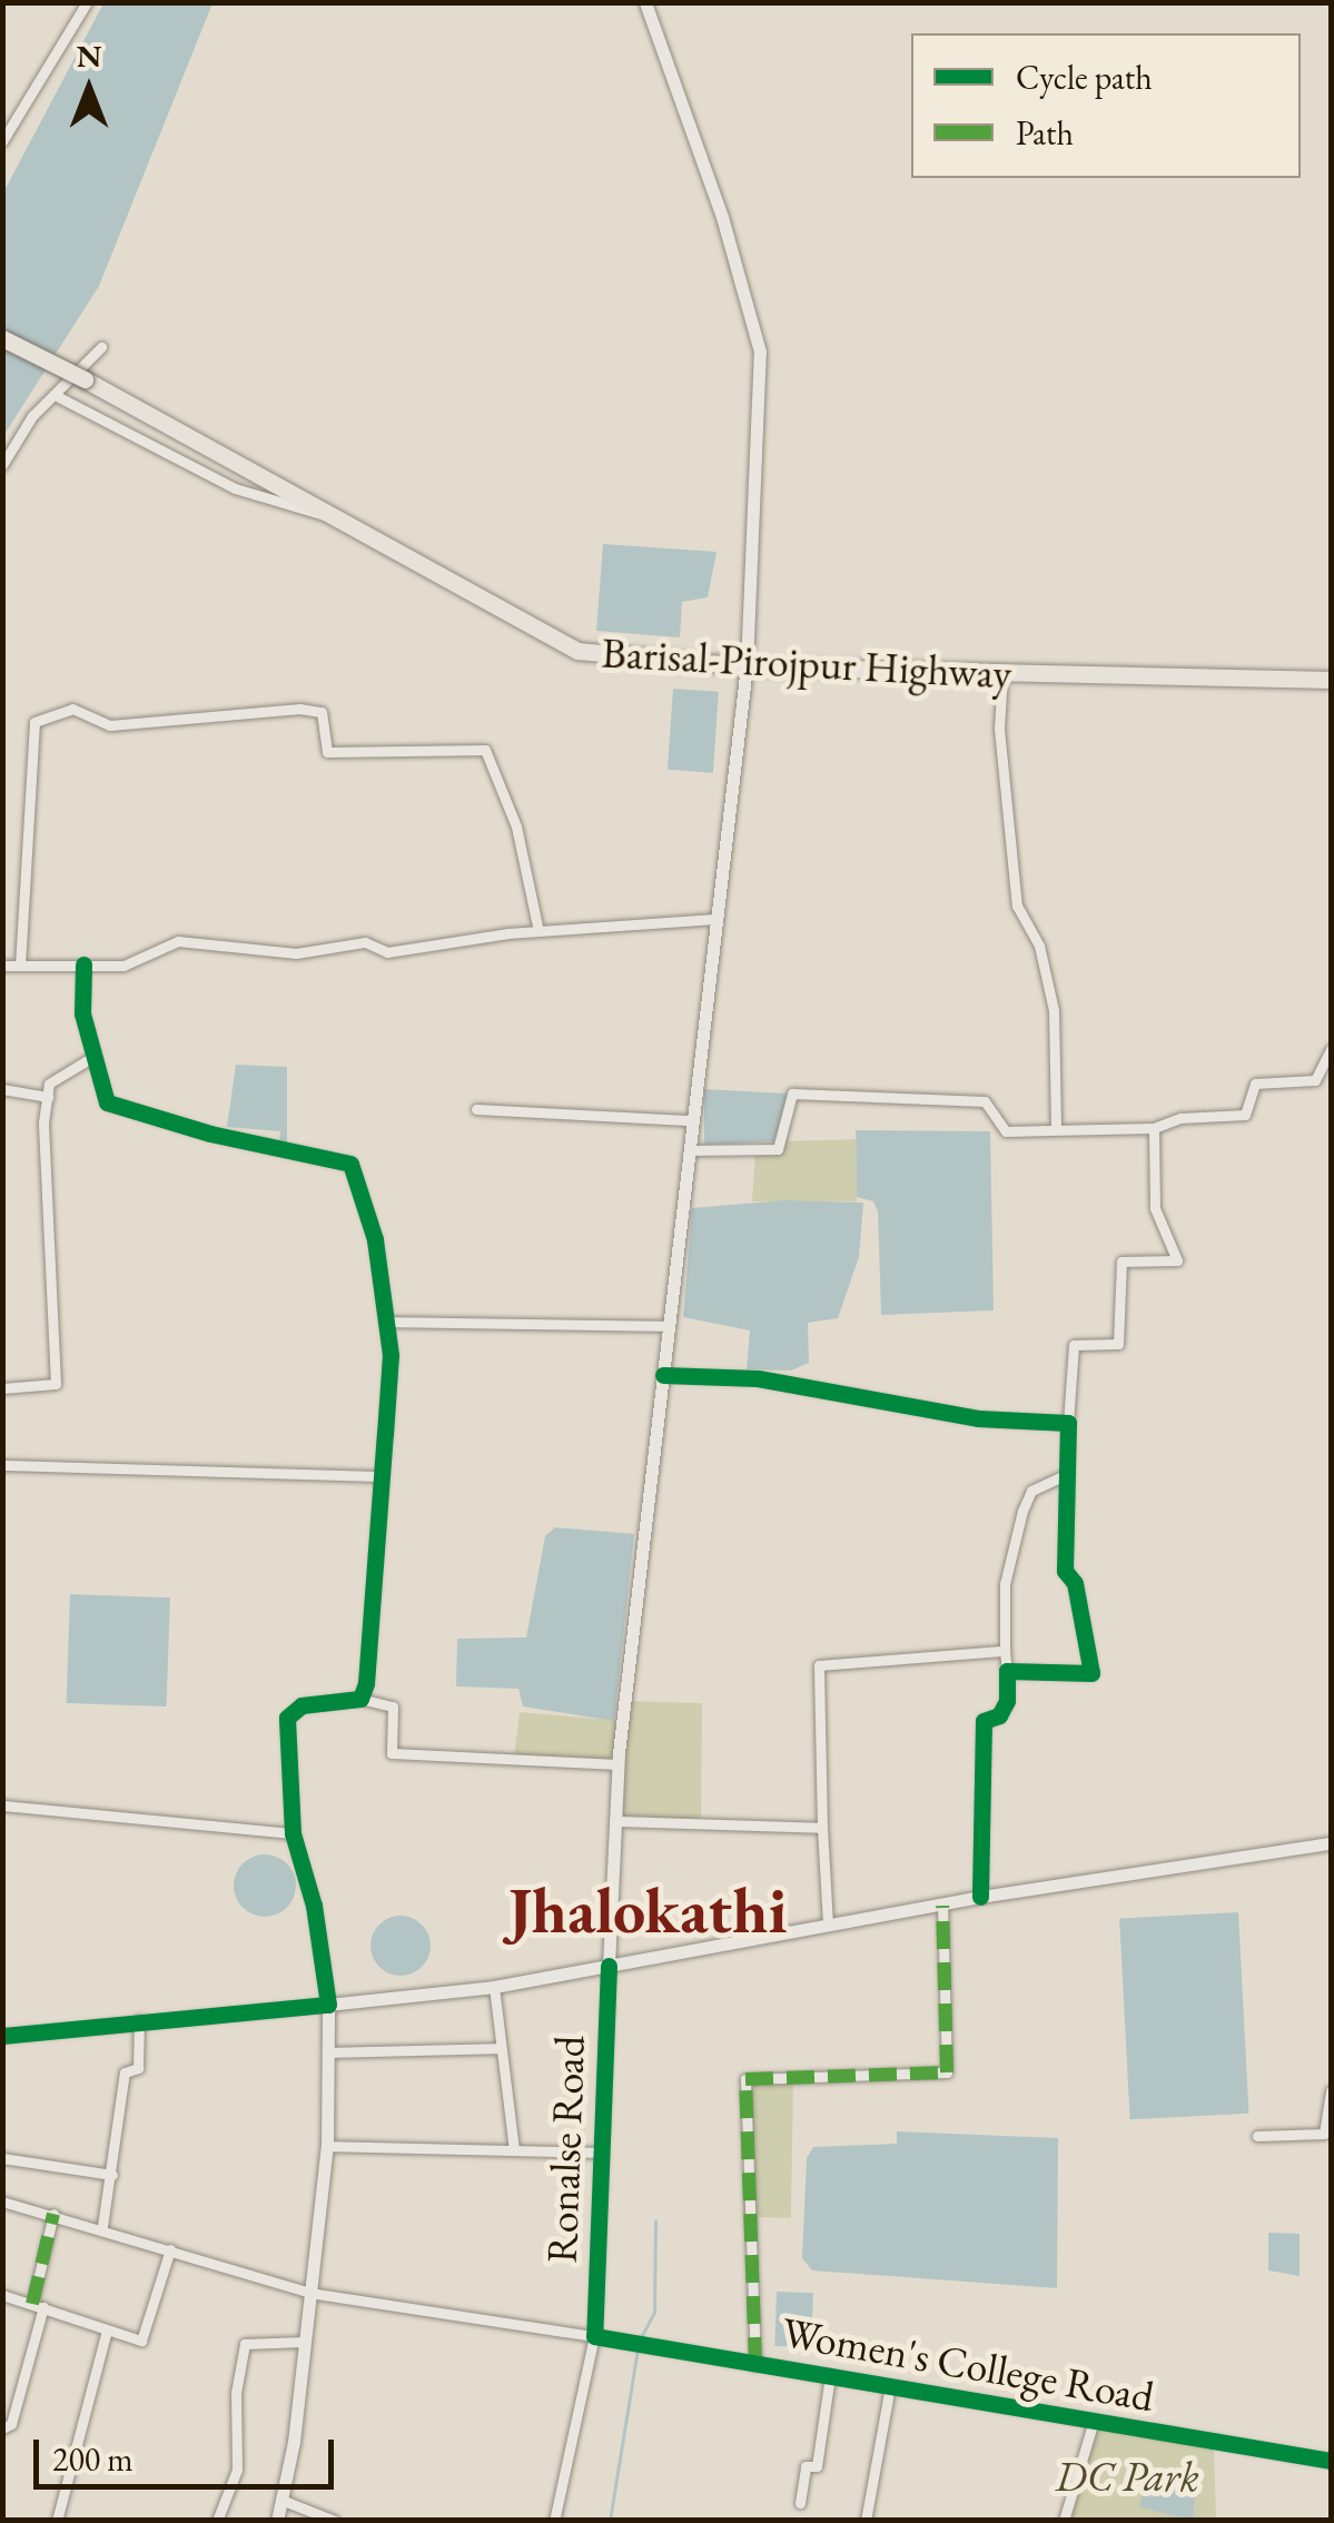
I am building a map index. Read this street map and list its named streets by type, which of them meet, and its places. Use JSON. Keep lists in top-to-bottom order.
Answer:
{
  "streets": {
    "highway": ["Barisal-Pirojpur Highway"],
    "street": ["Ronalse Road", "Women's College Road"]
  },
  "crossings": [
    ["Ronalse Road", "Women's College Road"]
  ],
  "districts": ["Jhalokathi"],
  "parks": ["DC Park"],
  "legend": ["Cycle path", "Path"],
  "scale_bar": "200 m",
  "north": "top"
}
